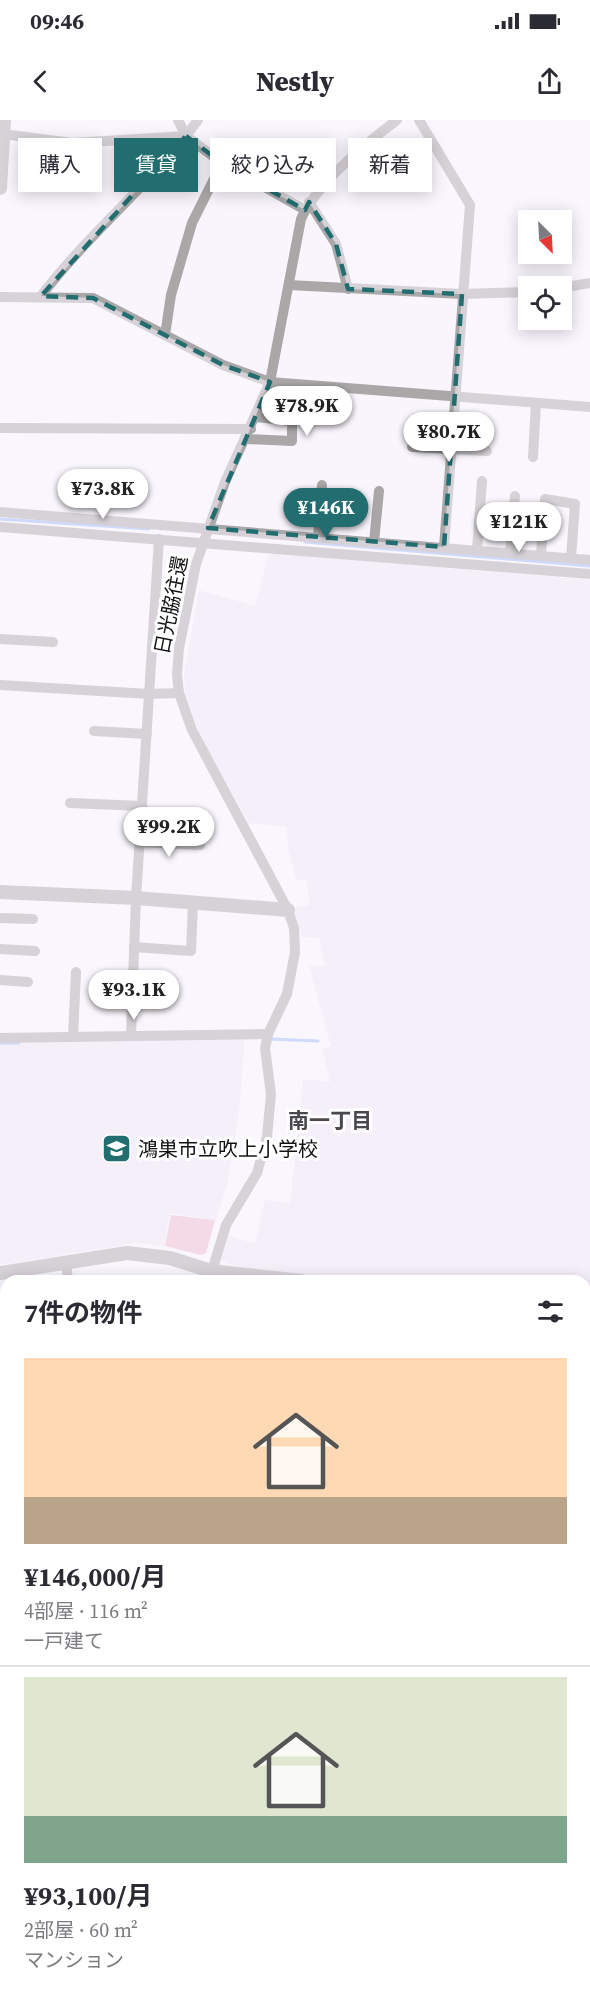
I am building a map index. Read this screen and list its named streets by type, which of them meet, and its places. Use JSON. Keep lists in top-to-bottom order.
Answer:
{
  "streets": {
    "street": ["日光脇往還"]
  },
  "districts": ["南一丁目"],
  "places": {
    "school or university": ["鴻巣市立吹上小学校"]
  },
  "north": "bottom right",
  "page": {
    "status": "09:46",
    "header": "Nestly",
    "chip": [
      "購入",
      "賃貸",
      "絞り込み",
      "新着"
    ],
    "price": [
      "¥78.9K",
      "¥80.7K",
      "¥73.8K",
      "¥146K",
      "¥121K",
      "¥99.2K",
      "¥93.1K"
    ],
    "heading": "7件の物件",
    "list": [
      {
        "name": "¥146,000/月",
        "note": "4部屋 · 116 m² · 一戸建て"
      },
      {
        "name": "¥93,100/月",
        "note": "2部屋 · 60 m² · マンション"
      }
    ]
  }
}
